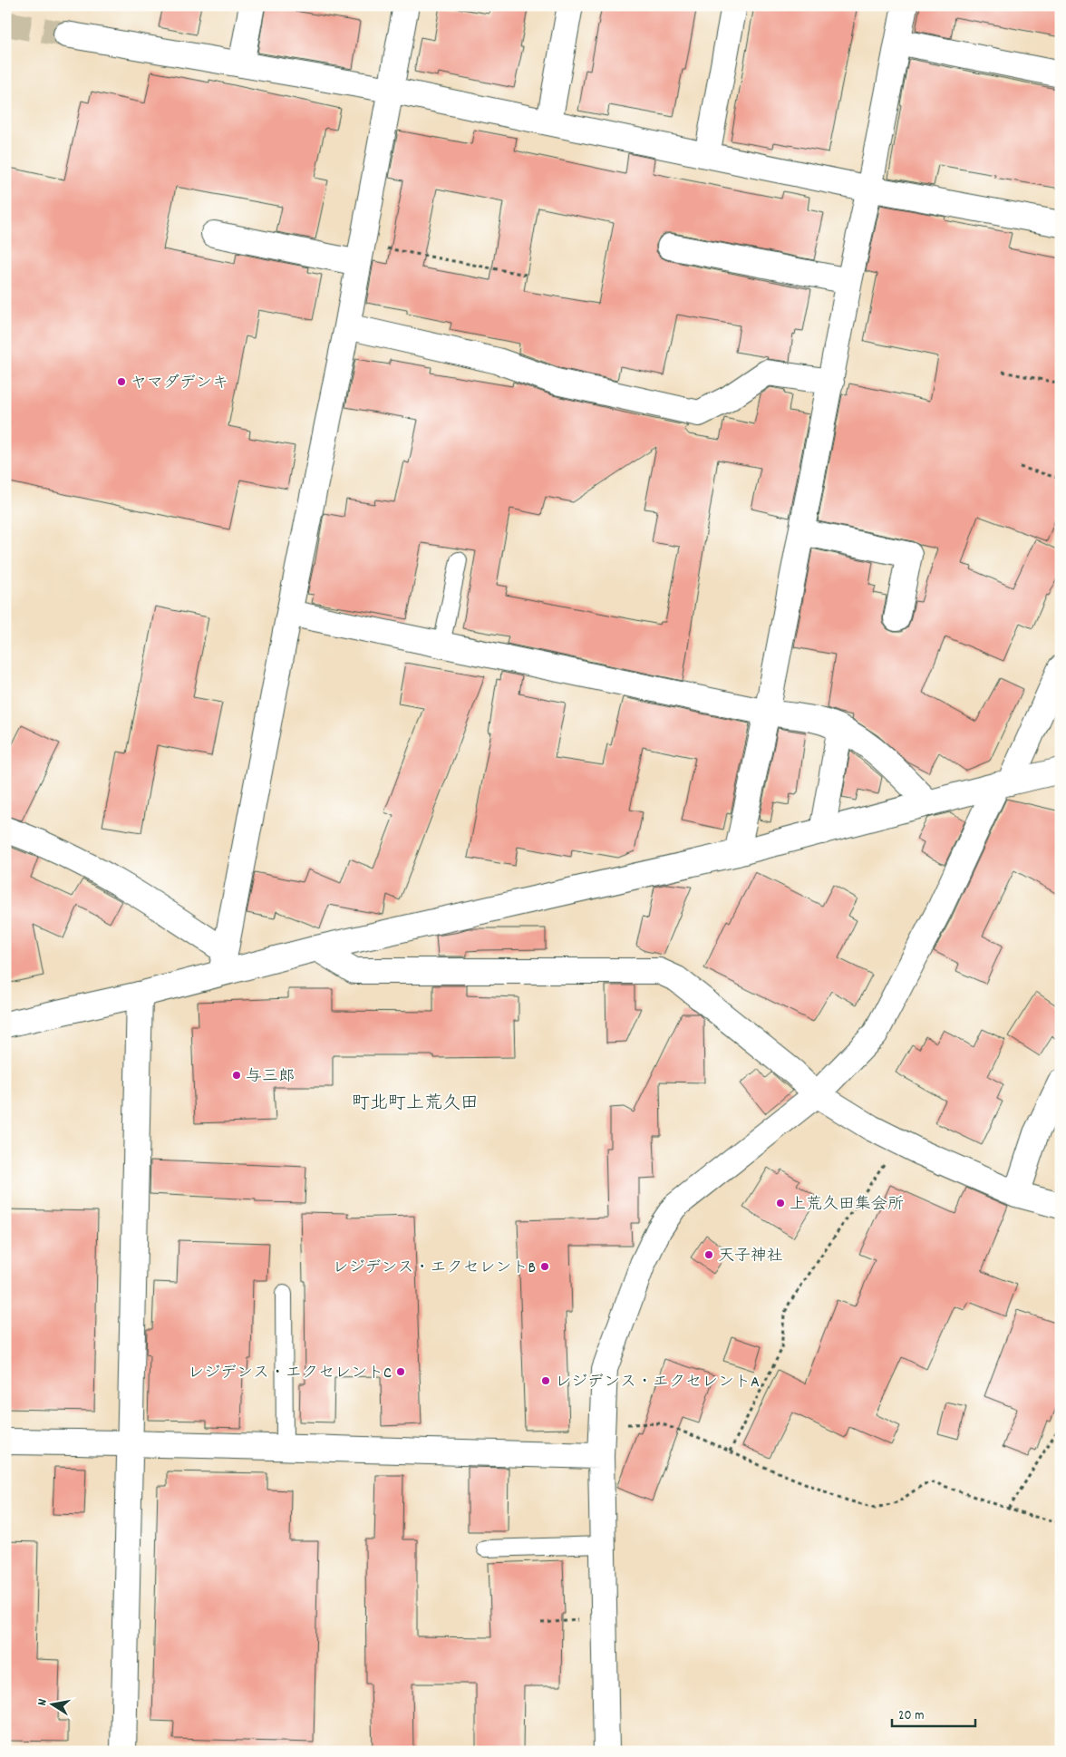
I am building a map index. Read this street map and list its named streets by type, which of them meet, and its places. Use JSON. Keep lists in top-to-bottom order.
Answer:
{
  "districts": ["町北町上荒久田"],
  "places": [
    "ヤマダデンキ",
    "与三郎",
    "上荒久田集会所",
    "天子神社",
    "レジデンス・エクセレントB",
    "レジデンス・エクセレントC",
    "レジデンス・エクセレントA"
  ],
  "scale_bar": "20 m",
  "north": "left"
}
